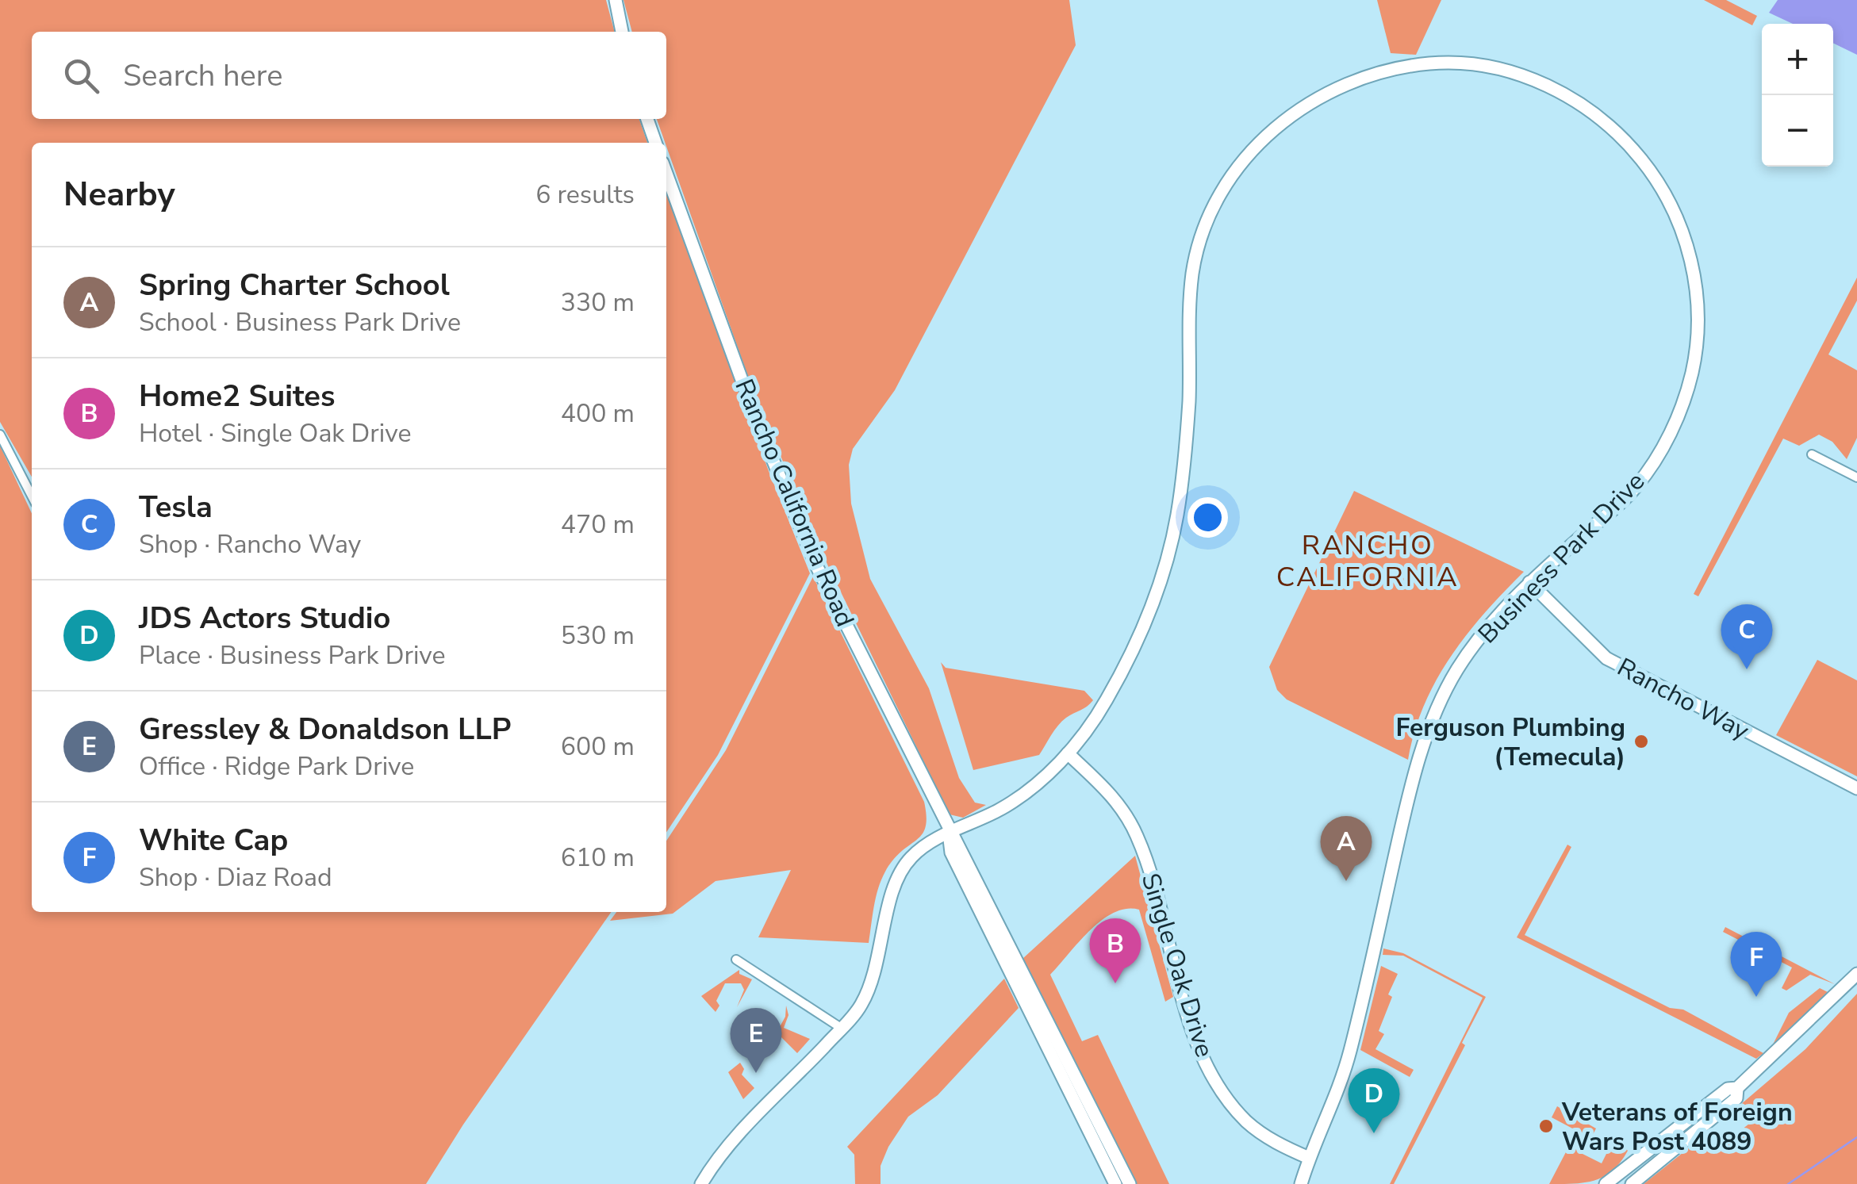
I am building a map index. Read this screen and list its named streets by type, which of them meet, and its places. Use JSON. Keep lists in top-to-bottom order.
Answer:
{
  "streets": {
    "street": [
      "Rancho California Road",
      "Business Park Drive",
      "Rancho Way",
      "Single Oak Drive"
    ]
  },
  "crossings": [
    ["Rancho California Road", "Business Park Drive"],
    ["Business Park Drive", "Rancho Way"],
    ["Business Park Drive", "Single Oak Drive"]
  ],
  "districts": ["RANCHO CALIFORNIA"],
  "places": ["Ferguson Plumbing (Temecula)", "Veterans of Foreign Wars Post 4089"],
  "page": {
    "map_buttons": ["+", "−"],
    "search": "Search here",
    "heading": ["Nearby", "6 results"],
    "list": [
      {
        "mark": "A",
        "name": "Spring Charter School",
        "note": "School · Business Park Drive",
        "value": "330 m"
      },
      {
        "mark": "B",
        "name": "Home2 Suites",
        "note": "Hotel · Single Oak Drive",
        "value": "400 m"
      },
      {
        "mark": "C",
        "name": "Tesla",
        "note": "Shop · Rancho Way",
        "value": "470 m"
      },
      {
        "mark": "D",
        "name": "JDS Actors Studio",
        "note": "Place · Business Park Drive",
        "value": "530 m"
      },
      {
        "mark": "E",
        "name": "Gressley & Donaldson LLP",
        "note": "Office · Ridge Park Drive",
        "value": "600 m"
      },
      {
        "mark": "F",
        "name": "White Cap",
        "note": "Shop · Diaz Road",
        "value": "610 m"
      }
    ],
    "pins": [
      "C",
      "A",
      "B",
      "F",
      "E",
      "D"
    ]
  }
}
